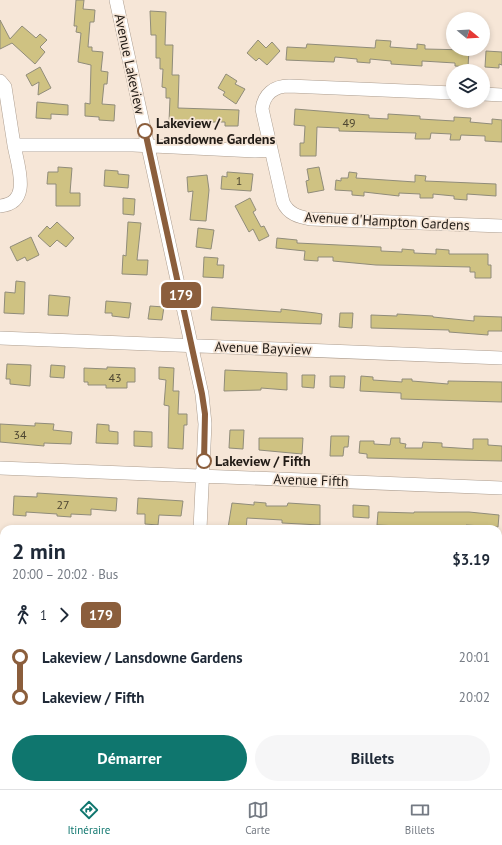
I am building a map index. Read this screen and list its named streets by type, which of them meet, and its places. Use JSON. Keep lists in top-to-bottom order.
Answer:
{
  "streets": {
    "street": [
      "Avenue Lakeview",
      "Avenue d'Hampton Gardens",
      "Avenue Bayview",
      "Avenue Fifth"
    ]
  },
  "crossings": [
    ["Avenue Lakeview", "Avenue Bayview"],
    ["Avenue Lakeview", "Avenue Fifth"]
  ],
  "places": ["Lakeview / Lansdowne Gardens", "Lakeview / Fifth"],
  "lines": ["bus line 179"],
  "house_numbers": [
    "49",
    "1",
    "43",
    "34",
    "27"
  ],
  "north": "right",
  "page": {
    "on_map": "179",
    "heading": ["2 min", "20:00 – 20:02 · Bus", "$3.19"],
    "legs": ["1", "179"],
    "list": [
      {
        "name": "Lakeview / Lansdowne Gardens",
        "value": "20:01"
      },
      {
        "name": "Lakeview / Fifth",
        "value": "20:02"
      }
    ],
    "buttons": ["Démarrer", "Billets"],
    "tabs": ["Itinéraire", "Carte", "Billets"]
  }
}
